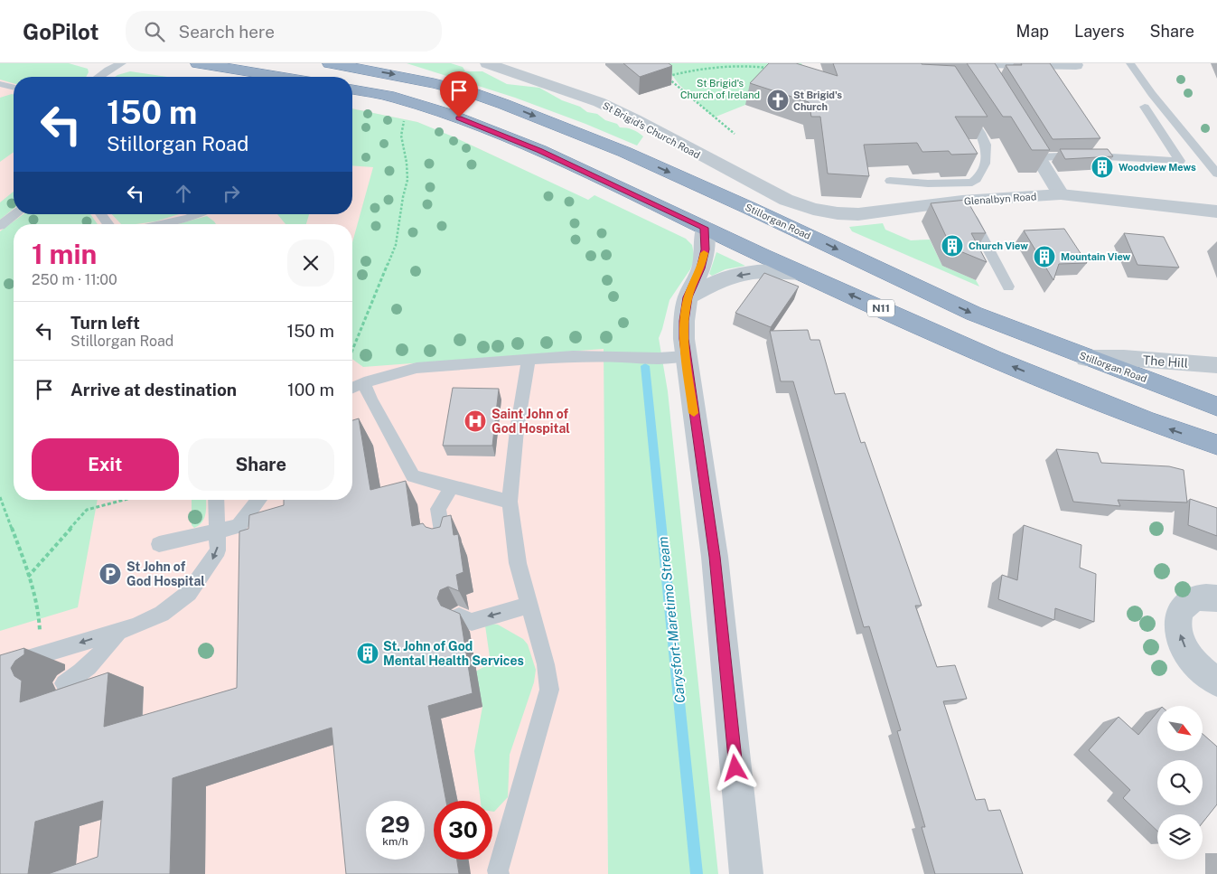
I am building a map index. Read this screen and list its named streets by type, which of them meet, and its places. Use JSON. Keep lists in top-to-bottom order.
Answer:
{
  "streets": {
    "highway": ["Stillorgan Road", "N11"],
    "street": ["St Brigid's Church Road", "Glenalbyn Road", "The Hill"]
  },
  "crossings": [
    ["St Brigid's Church Road", "Glenalbyn Road"],
    ["Stillorgan Road", "The Hill"]
  ],
  "water": ["Carysfort-Maretimo Stream"],
  "parks": ["St Brigid's Church of Ireland"],
  "places": {
    "church": ["St Brigid's Church"],
    "building": [
      "Woodview Mews",
      "Church View",
      "Mountain View",
      "St. John of God Mental Health Services"
    ],
    "hospital": ["Saint John of God Hospital"],
    "parking": ["St John of God Hospital"]
  },
  "north": "bottom right",
  "page": {
    "header": "GoPilot",
    "search": "Search here",
    "nav": ["Map", "Layers", "Share"],
    "turn": ["150 m", "Stillorgan Road"],
    "heading": ["1 min", "250 m · 11:00"],
    "list": [
      {
        "name": "Turn left",
        "note": "Stillorgan Road",
        "value": "150 m"
      },
      {
        "name": "Arrive at destination",
        "value": "100 m"
      }
    ],
    "buttons": ["Exit", "Share"],
    "speed": "29 km/h",
    "limit": "30"
  }
}
